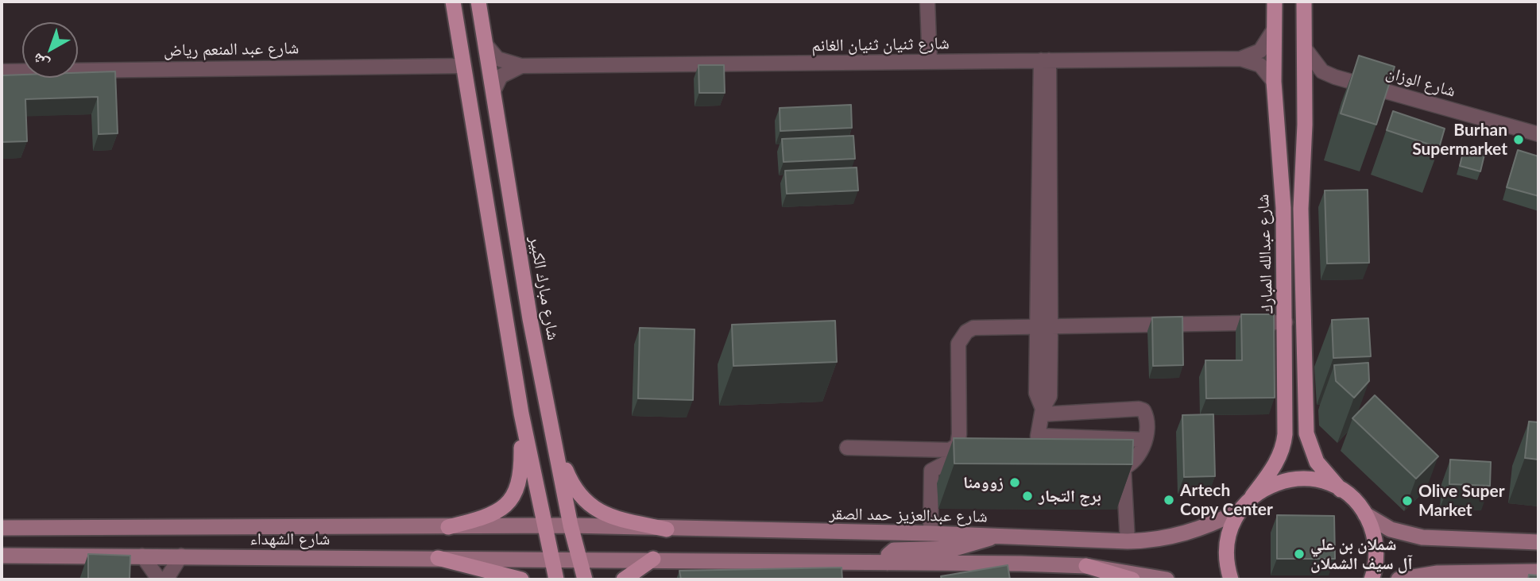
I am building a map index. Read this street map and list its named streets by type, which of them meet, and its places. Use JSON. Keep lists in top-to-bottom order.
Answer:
{
  "streets": {
    "main road": [
      "شارع عبدالله المبارك",
      "شارع مبارك الكبير",
      "شارع عبدالعزيز حمد الصقر",
      "شارع الشهداء"
    ],
    "street": ["شارع ثنيان ثنيان الغانم", "شارع عبد المنعم رياض", "شارع الوزان"]
  },
  "crossings": [
    ["شارع مبارك الكبير", "شارع عبدالعزيز حمد الصقر"],
    ["شارع مبارك الكبير", "شارع الشهداء"],
    ["شارع عبدالعزيز حمد الصقر", "شارع الشهداء"]
  ],
  "places": [
    "Burhan Supermarket",
    "زوومنا",
    "برج التجار",
    "Artech Copy Center",
    "Olive Super Market",
    "شملان بن علي آل سيف الشملان"
  ],
  "north": "bottom left"
}
